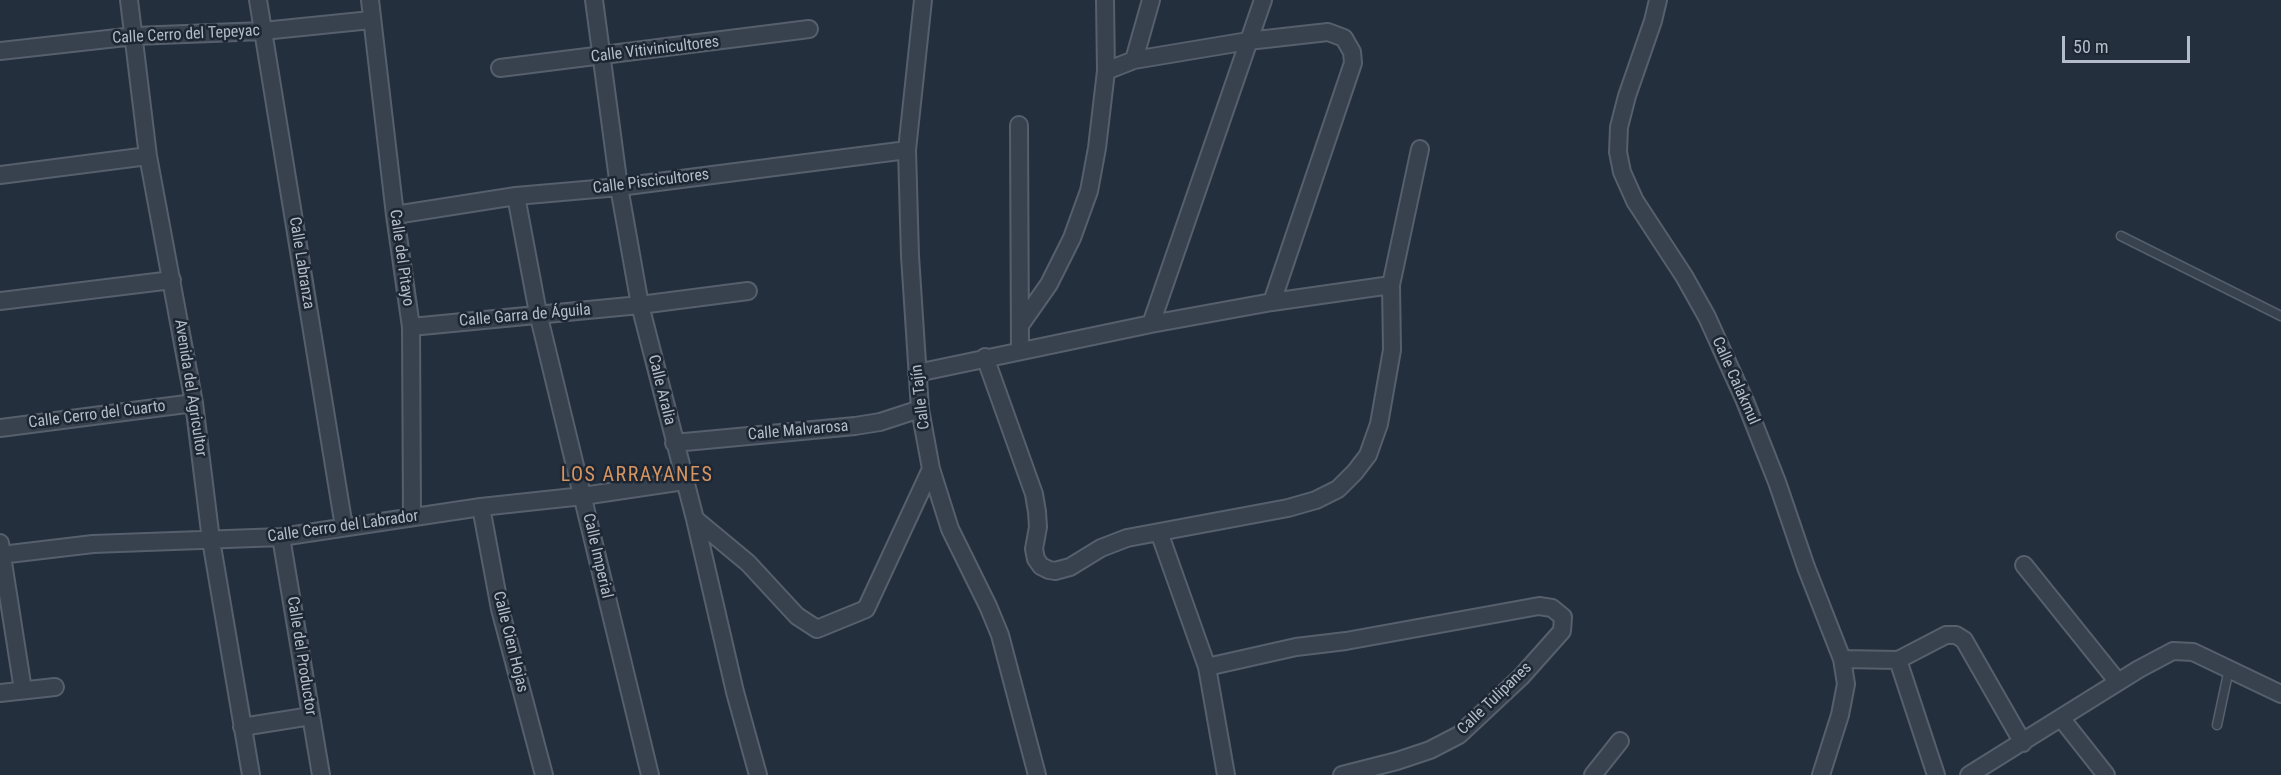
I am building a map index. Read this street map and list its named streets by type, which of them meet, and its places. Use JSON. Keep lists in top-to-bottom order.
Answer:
{
  "streets": {
    "street": [
      "Calle Cerro del Tepeyac",
      "Calle Vitivinicultores",
      "Calle Piscicultores",
      "Calle del Pitayo",
      "Calle Labranza",
      "Calle Garra de Águila",
      "Calle Calakmul",
      "Avenida del Agricultor",
      "Calle Aralia",
      "Calle Tajín",
      "Calle Cerro del Cuarto",
      "Calle Malvarosa",
      "Calle Cerro del Labrador",
      "Calle Imperial",
      "Calle Cien Hojas",
      "Calle del Productor",
      "Calle Tulipanes"
    ]
  },
  "crossings": [
    ["Calle Cerro del Tepeyac", "Calle del Pitayo"],
    ["Calle Cerro del Tepeyac", "Calle Labranza"],
    ["Calle Cerro del Tepeyac", "Avenida del Agricultor"],
    ["Calle Vitivinicultores", "Calle Aralia"],
    ["Calle Piscicultores", "Calle del Pitayo"],
    ["Calle Piscicultores", "Calle Aralia"],
    ["Calle Piscicultores", "Calle Tajín"],
    ["Calle Piscicultores", "Calle Imperial"],
    ["Calle del Pitayo", "Calle Garra de Águila"],
    ["Calle del Pitayo", "Calle Cerro del Labrador"],
    ["Calle Labranza", "Calle Cerro del Labrador"],
    ["Calle Garra de Águila", "Calle Aralia"],
    ["Calle Garra de Águila", "Calle Imperial"],
    ["Avenida del Agricultor", "Calle Cerro del Cuarto"],
    ["Avenida del Agricultor", "Calle Cerro del Labrador"],
    ["Calle Aralia", "Calle Malvarosa"],
    ["Calle Aralia", "Calle Cerro del Labrador"],
    ["Calle Tajín", "Calle Malvarosa"],
    ["Calle Cerro del Labrador", "Calle Imperial"],
    ["Calle Cerro del Labrador", "Calle Cien Hojas"],
    ["Calle Cerro del Labrador", "Calle del Productor"]
  ],
  "districts": ["LOS ARRAYANES"],
  "scale_bar": "50 m"
}
